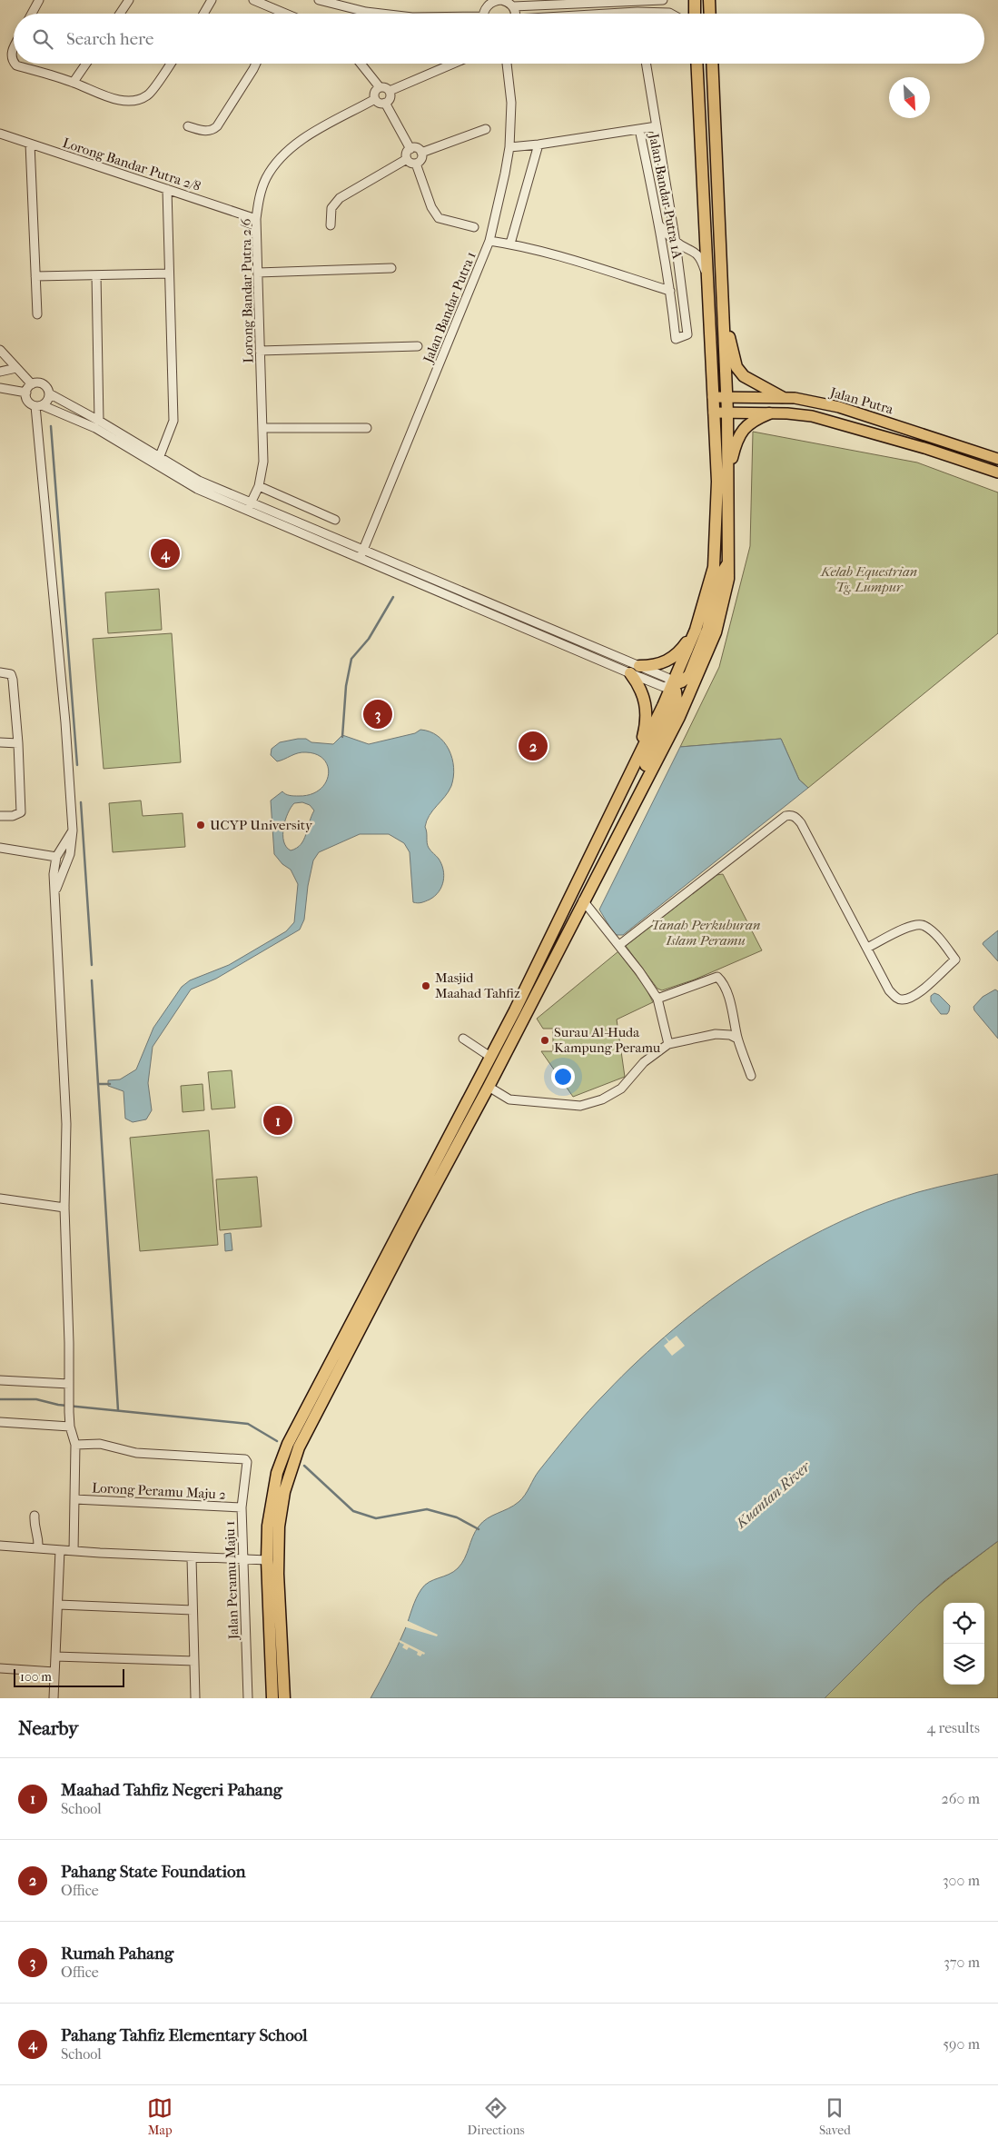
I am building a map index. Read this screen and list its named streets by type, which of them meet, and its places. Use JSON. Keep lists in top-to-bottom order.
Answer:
{
  "streets": {
    "main road": ["Jalan Putra"],
    "street": [
      "Lorong Bandar Putra 2/8",
      "Jalan Bandar Putra 1A",
      "Lorong Bandar Putra 2/6",
      "Jalan Bandar Putra 1",
      "Lorong Peramu Maju 2",
      "Jalan Peramu Maju 1"
    ]
  },
  "crossings": [
    ["Lorong Bandar Putra 2/8", "Lorong Bandar Putra 2/6"],
    ["Jalan Bandar Putra 1A", "Jalan Bandar Putra 1"],
    ["Lorong Peramu Maju 2", "Jalan Peramu Maju 1"]
  ],
  "water": ["Kuantan River"],
  "parks": ["Kelab Equestrian Tg. Lumpur", "Tanah Perkuburan Islam Peramu"],
  "places": ["UCYP University", "Masjid Maahad Tahfiz", "Surau Al-Huda Kampung Peramu"],
  "scale_bar": "100 m",
  "north": "bottom right",
  "page": {
    "search": "Search here",
    "pins": [
      "4",
      "3",
      "2",
      "1"
    ],
    "scale": "100 m",
    "heading": ["Nearby", "4 results"],
    "list": [
      {
        "mark": "1",
        "name": "Maahad Tahfiz Negeri Pahang",
        "note": "School",
        "value": "260 m"
      },
      {
        "mark": "2",
        "name": "Pahang State Foundation",
        "note": "Office",
        "value": "300 m"
      },
      {
        "mark": "3",
        "name": "Rumah Pahang",
        "note": "Office",
        "value": "370 m"
      },
      {
        "mark": "4",
        "name": "Pahang Tahfiz Elementary School",
        "note": "School",
        "value": "590 m"
      }
    ],
    "nav": ["Map", "Directions", "Saved"]
  }
}
